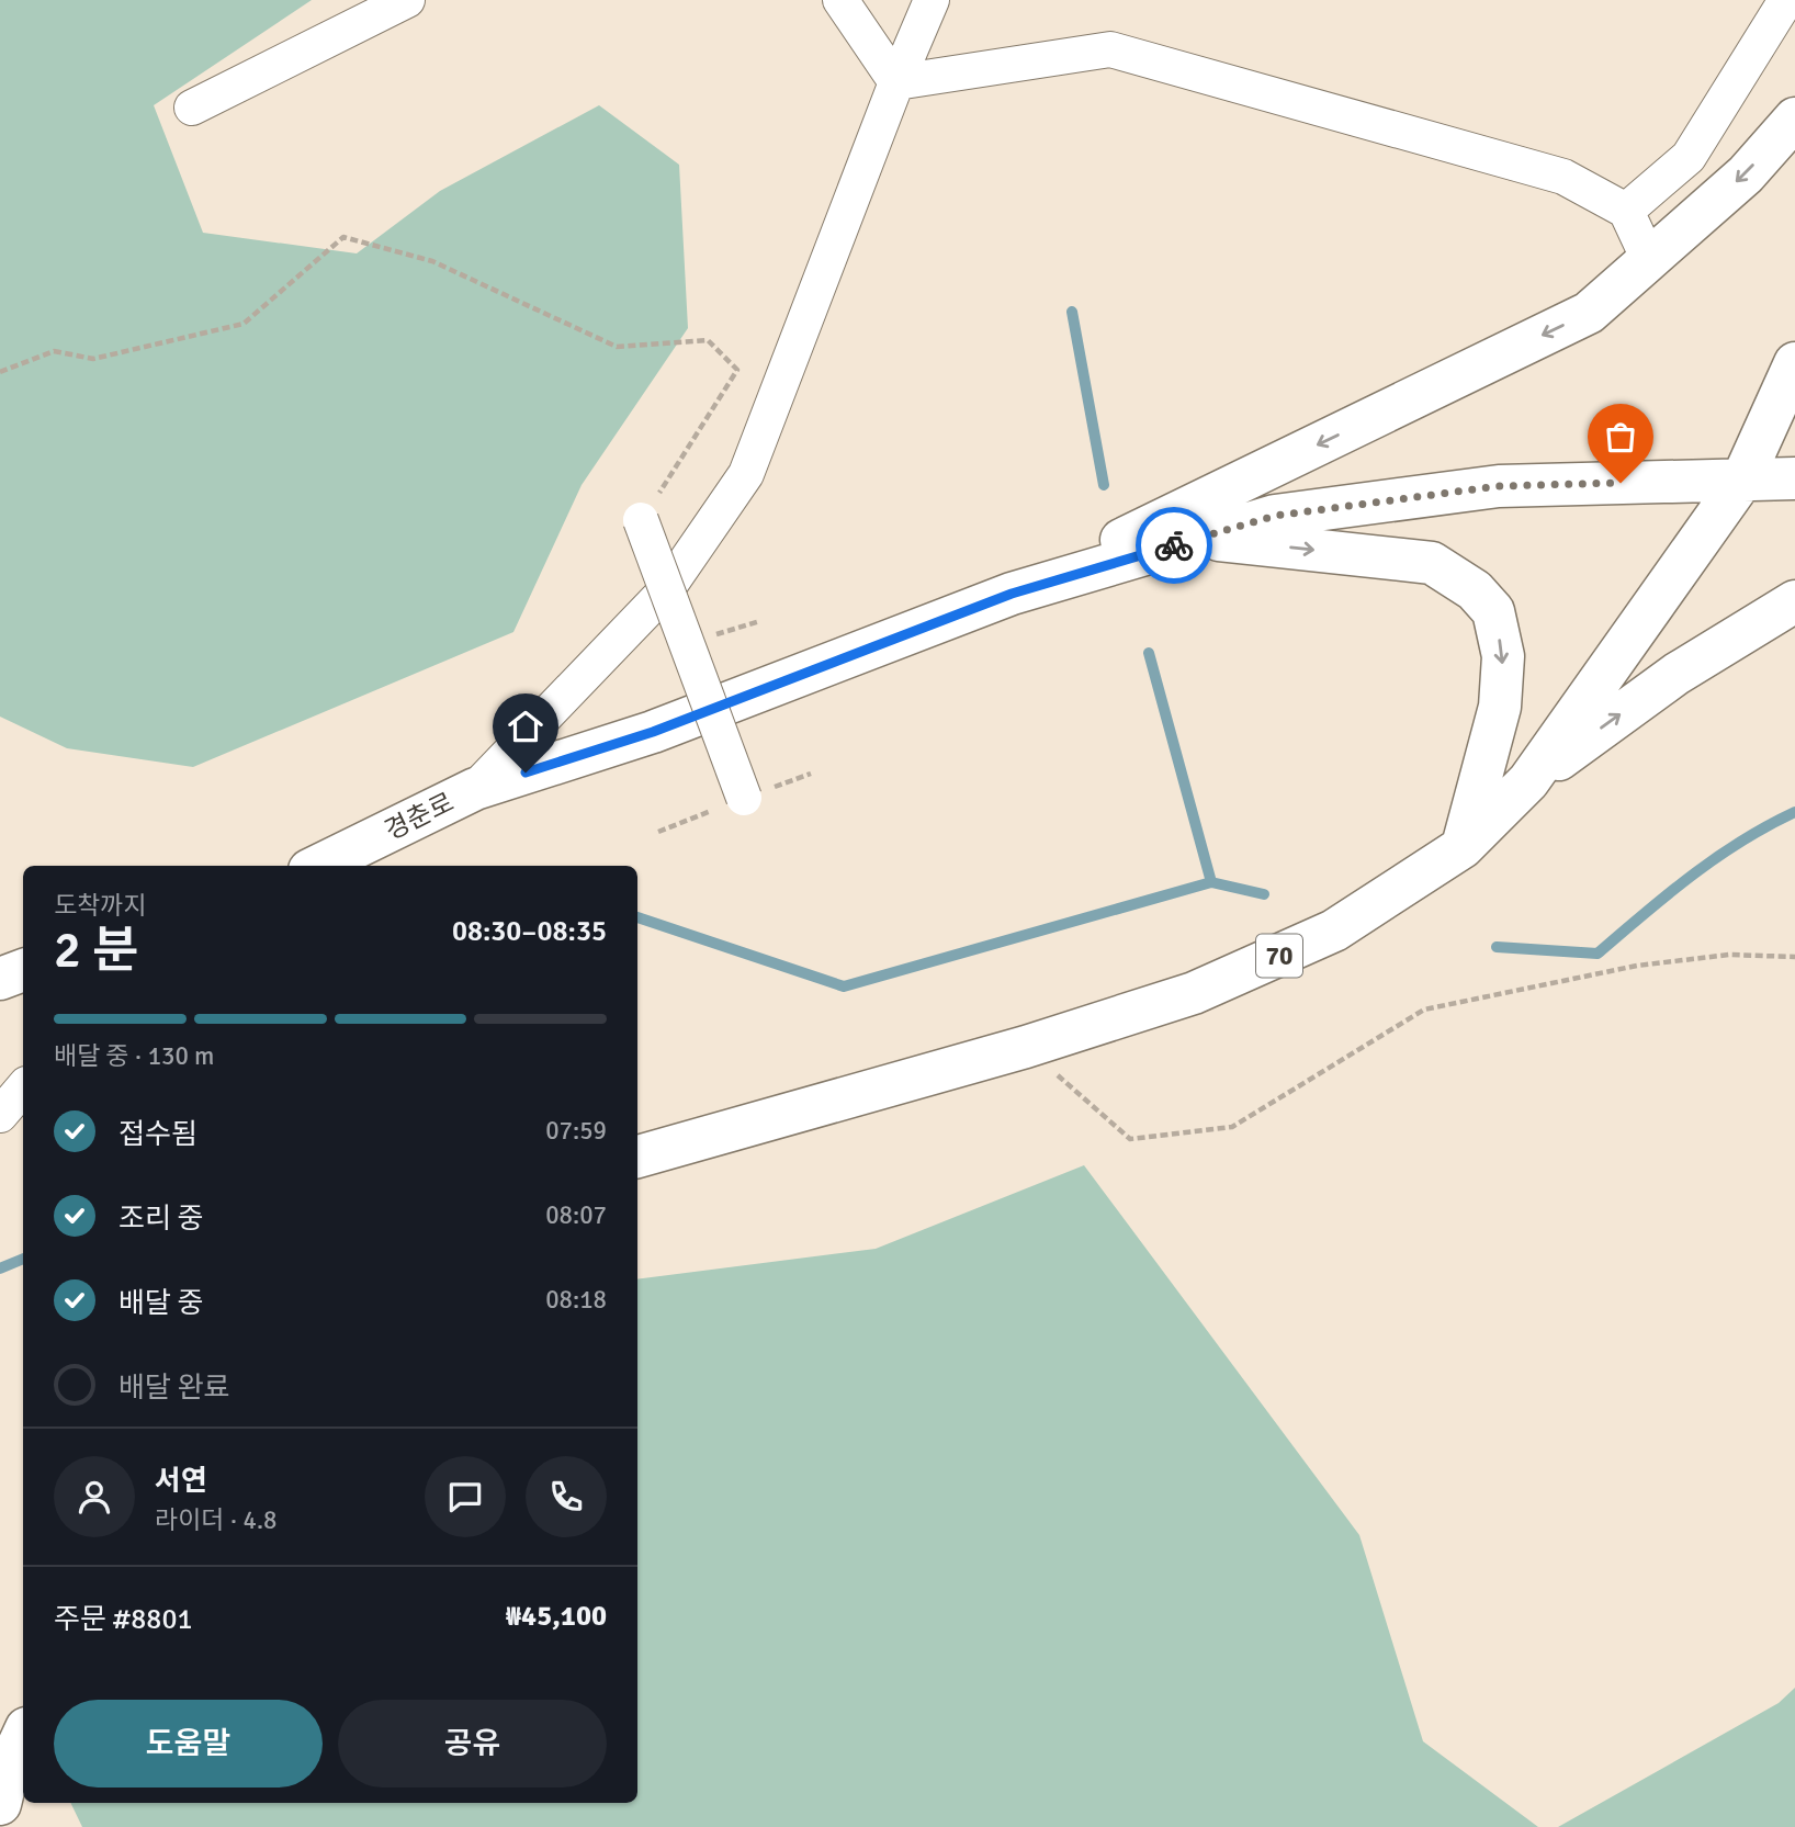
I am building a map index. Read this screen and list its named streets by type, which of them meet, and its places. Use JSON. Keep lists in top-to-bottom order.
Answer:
{
  "streets": {
    "main road": ["경춘로", "70"]
  },
  "crossings": [
    ["경춘로", "70"]
  ],
  "page": {
    "heading": ["2 분", "도착까지", "08:30–08:35"],
    "panel": [
      "서연",
      "라이더 · 4.8",
      "주문 #8801",
      "₩45,100"
    ],
    "bar": "배달 중 · 130 m",
    "list": [
      ["접수됨", "07:59"],
      ["조리 중", "08:07"],
      ["배달 중", "08:18"],
      "배달 완료"
    ],
    "buttons": ["도움말", "공유"]
  }
}
